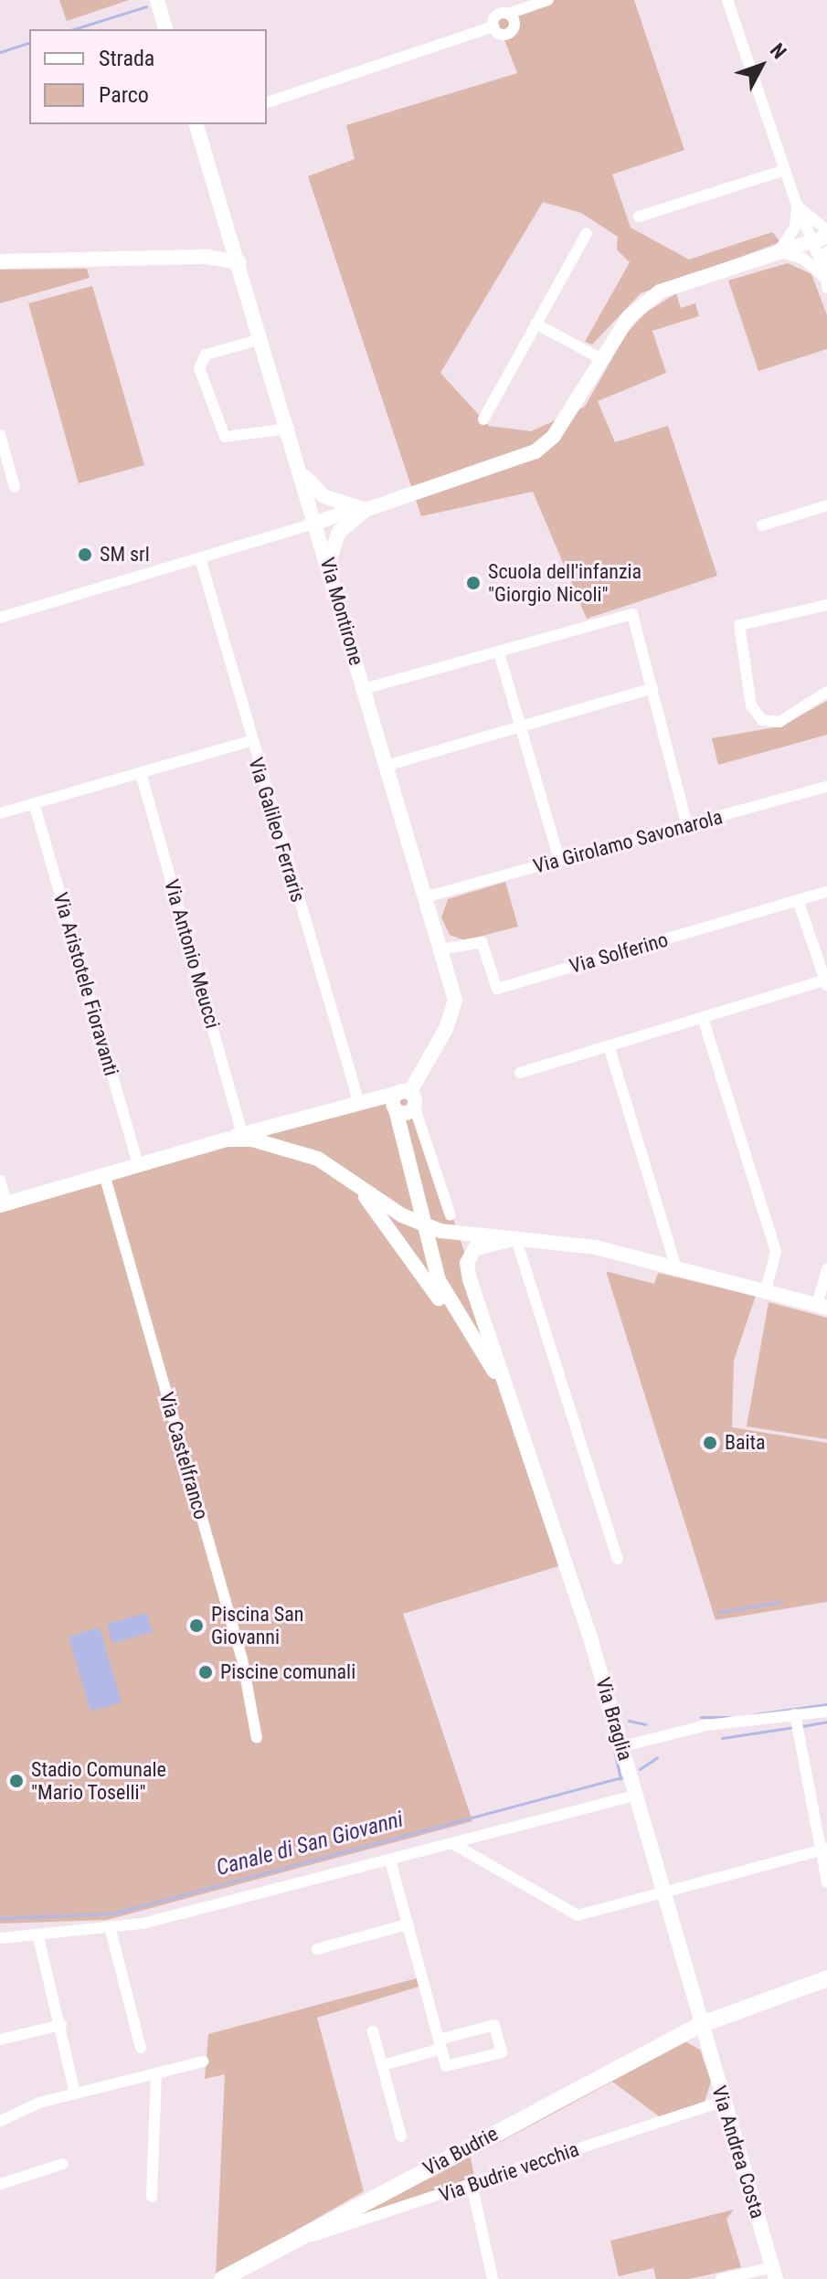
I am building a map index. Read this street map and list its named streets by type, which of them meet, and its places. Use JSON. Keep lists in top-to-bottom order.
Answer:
{
  "streets": {
    "main road": ["Via Budrie"],
    "street": [
      "Via Montirone",
      "Via Galileo Ferraris",
      "Via Girolamo Savonarola",
      "Via Solferino",
      "Via Antonio Meucci",
      "Via Aristotele Fioravanti",
      "Via Castelfranco",
      "Via Braglia",
      "Via Andrea Costa",
      "Via Budrie vecchia"
    ]
  },
  "crossings": [
    ["Via Montirone", "Via Girolamo Savonarola"],
    ["Via Montirone", "Via Solferino"],
    ["Via Montirone", "Via Braglia"],
    ["Via Braglia", "Via Budrie"],
    ["Via Braglia", "Via Andrea Costa"],
    ["Via Budrie", "Via Andrea Costa"],
    ["Via Budrie", "Via Budrie vecchia"],
    ["Via Andrea Costa", "Via Budrie vecchia"]
  ],
  "water": ["Canale di San Giovanni"],
  "places": [
    "SM srl",
    "Scuola dell'infanzia \"Giorgio Nicoli\"",
    "Baita",
    "Piscina San Giovanni",
    "Piscine comunali",
    "Stadio Comunale \"Mario Toselli\""
  ],
  "legend": ["Strada", "Parco"],
  "north": "top right"
}
